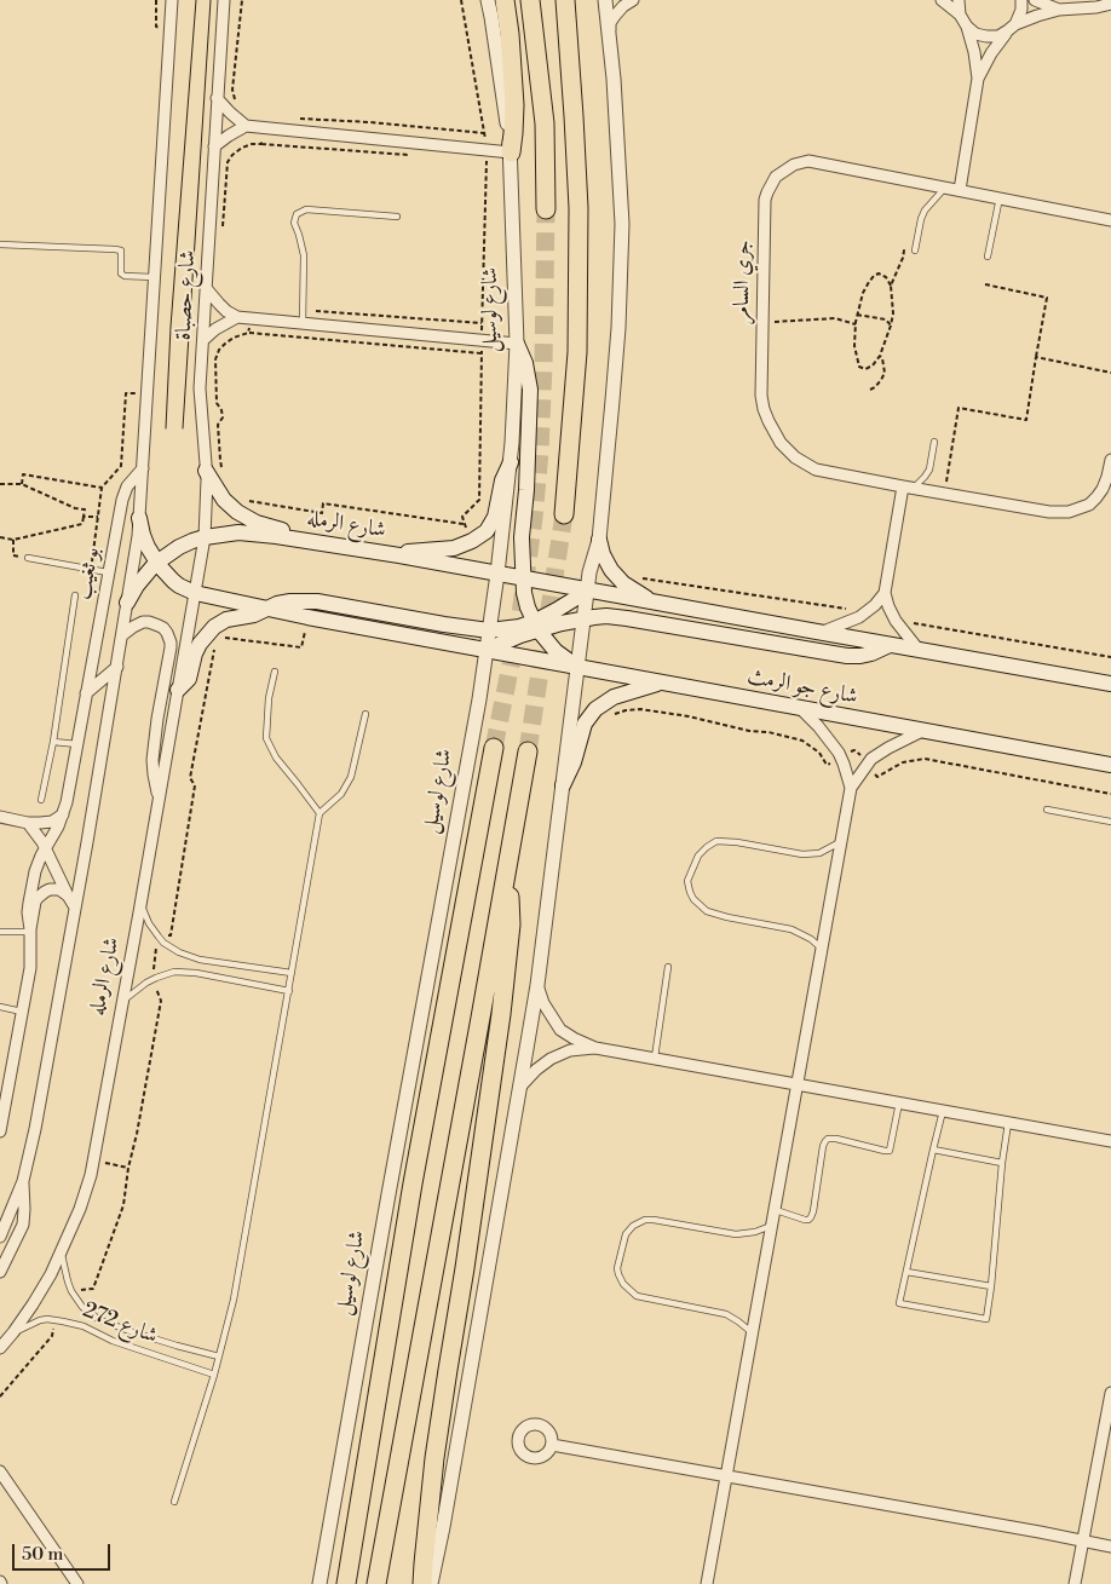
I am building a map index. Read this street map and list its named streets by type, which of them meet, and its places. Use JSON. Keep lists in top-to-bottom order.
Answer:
{
  "streets": {
    "main road": ["شارع الرمله", "شارع جو الرمث"],
    "street": [
      "جري السامر",
      "شارع حصباة",
      "شارع لوسيل",
      "بو ثغيب"
    ],
    "lane": ["شارع 272"]
  },
  "crossings": [
    ["شارع حصباة", "شارع الرمله"],
    ["شارع حصباة", "بو ثغيب"],
    ["شارع لوسيل", "شارع الرمله"],
    ["شارع لوسيل", "شارع جو الرمث"],
    ["شارع الرمله", "شارع 272"]
  ],
  "scale_bar": "50 m"
}
